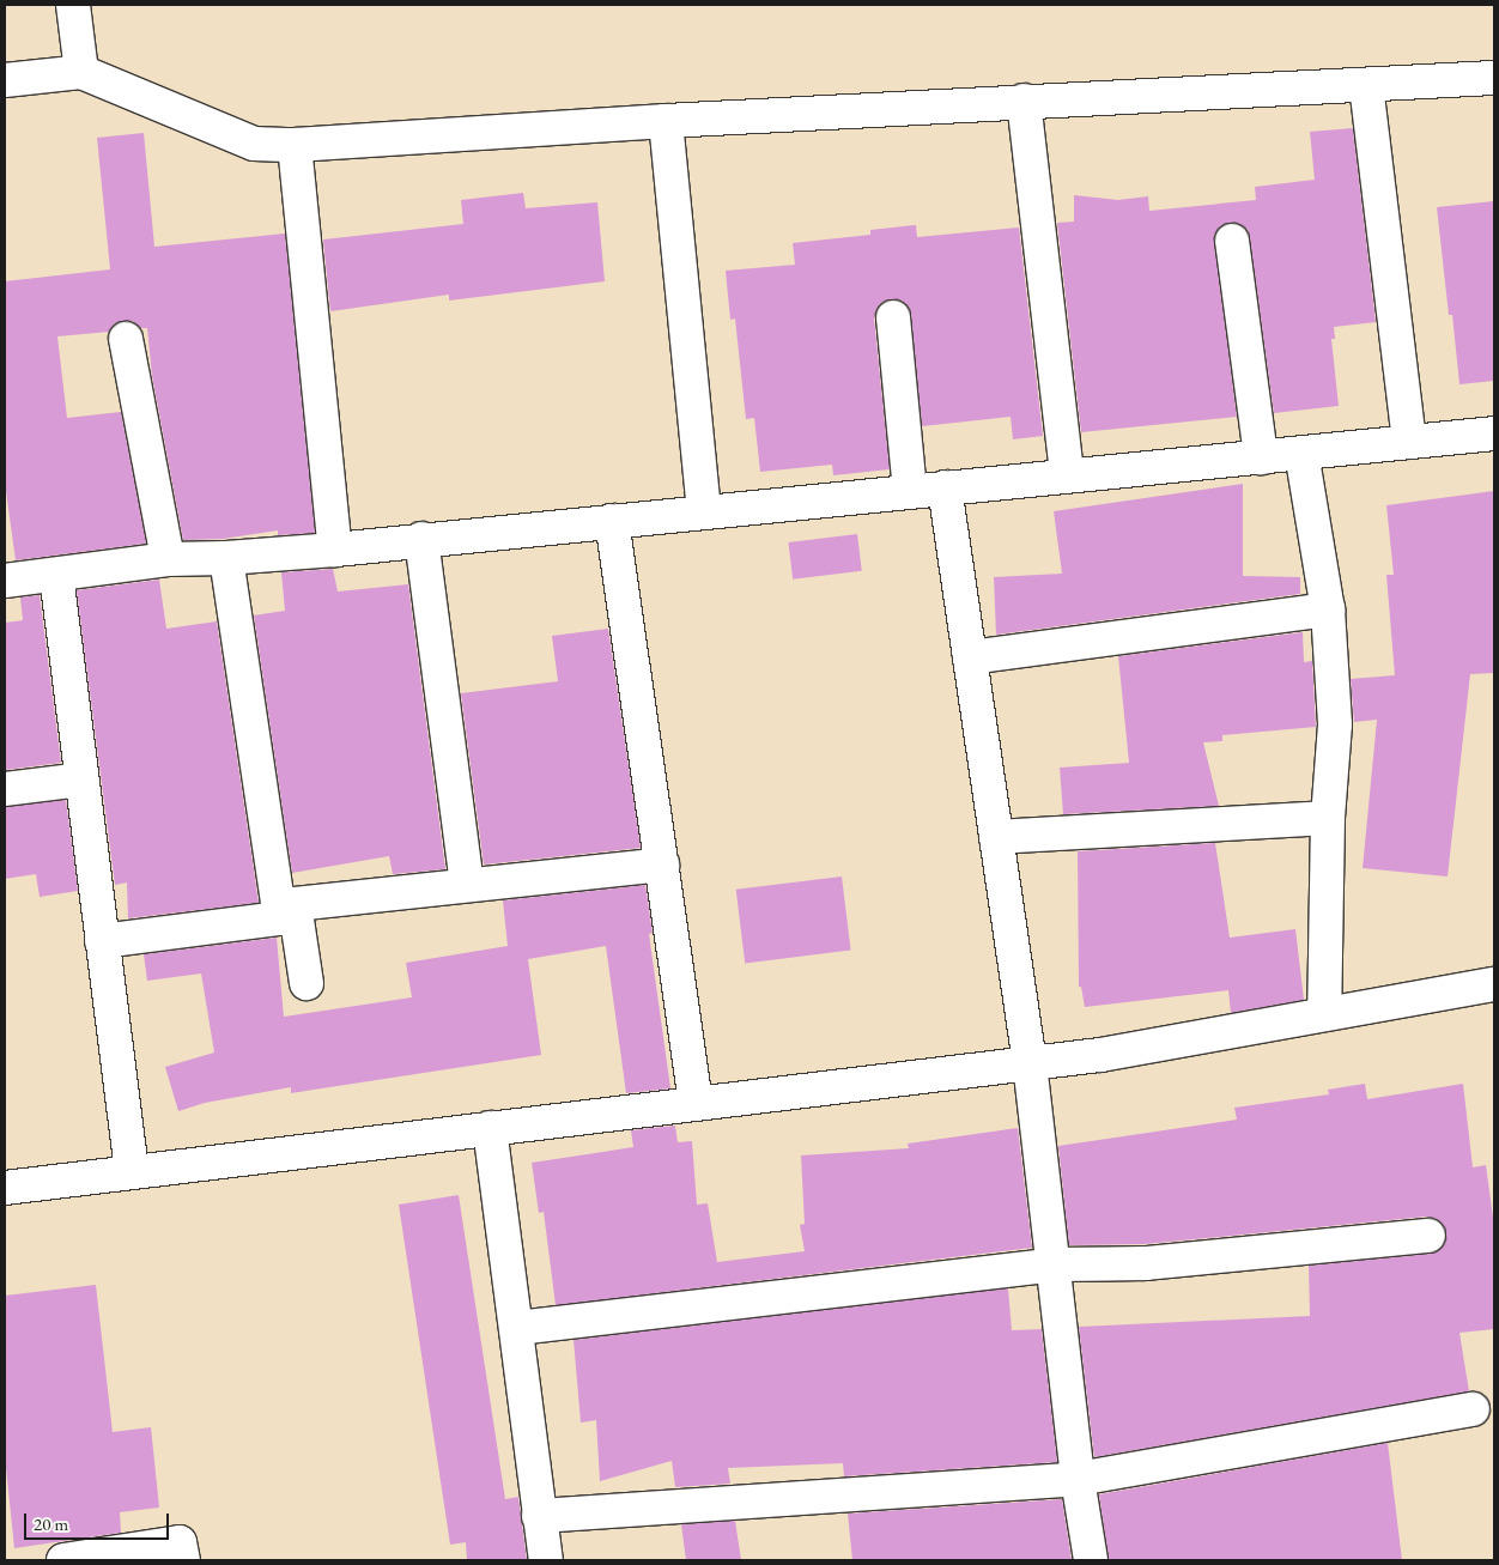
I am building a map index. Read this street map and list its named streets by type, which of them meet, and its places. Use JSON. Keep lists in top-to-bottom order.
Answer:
{
  "scale_bar": "20 m"
}
